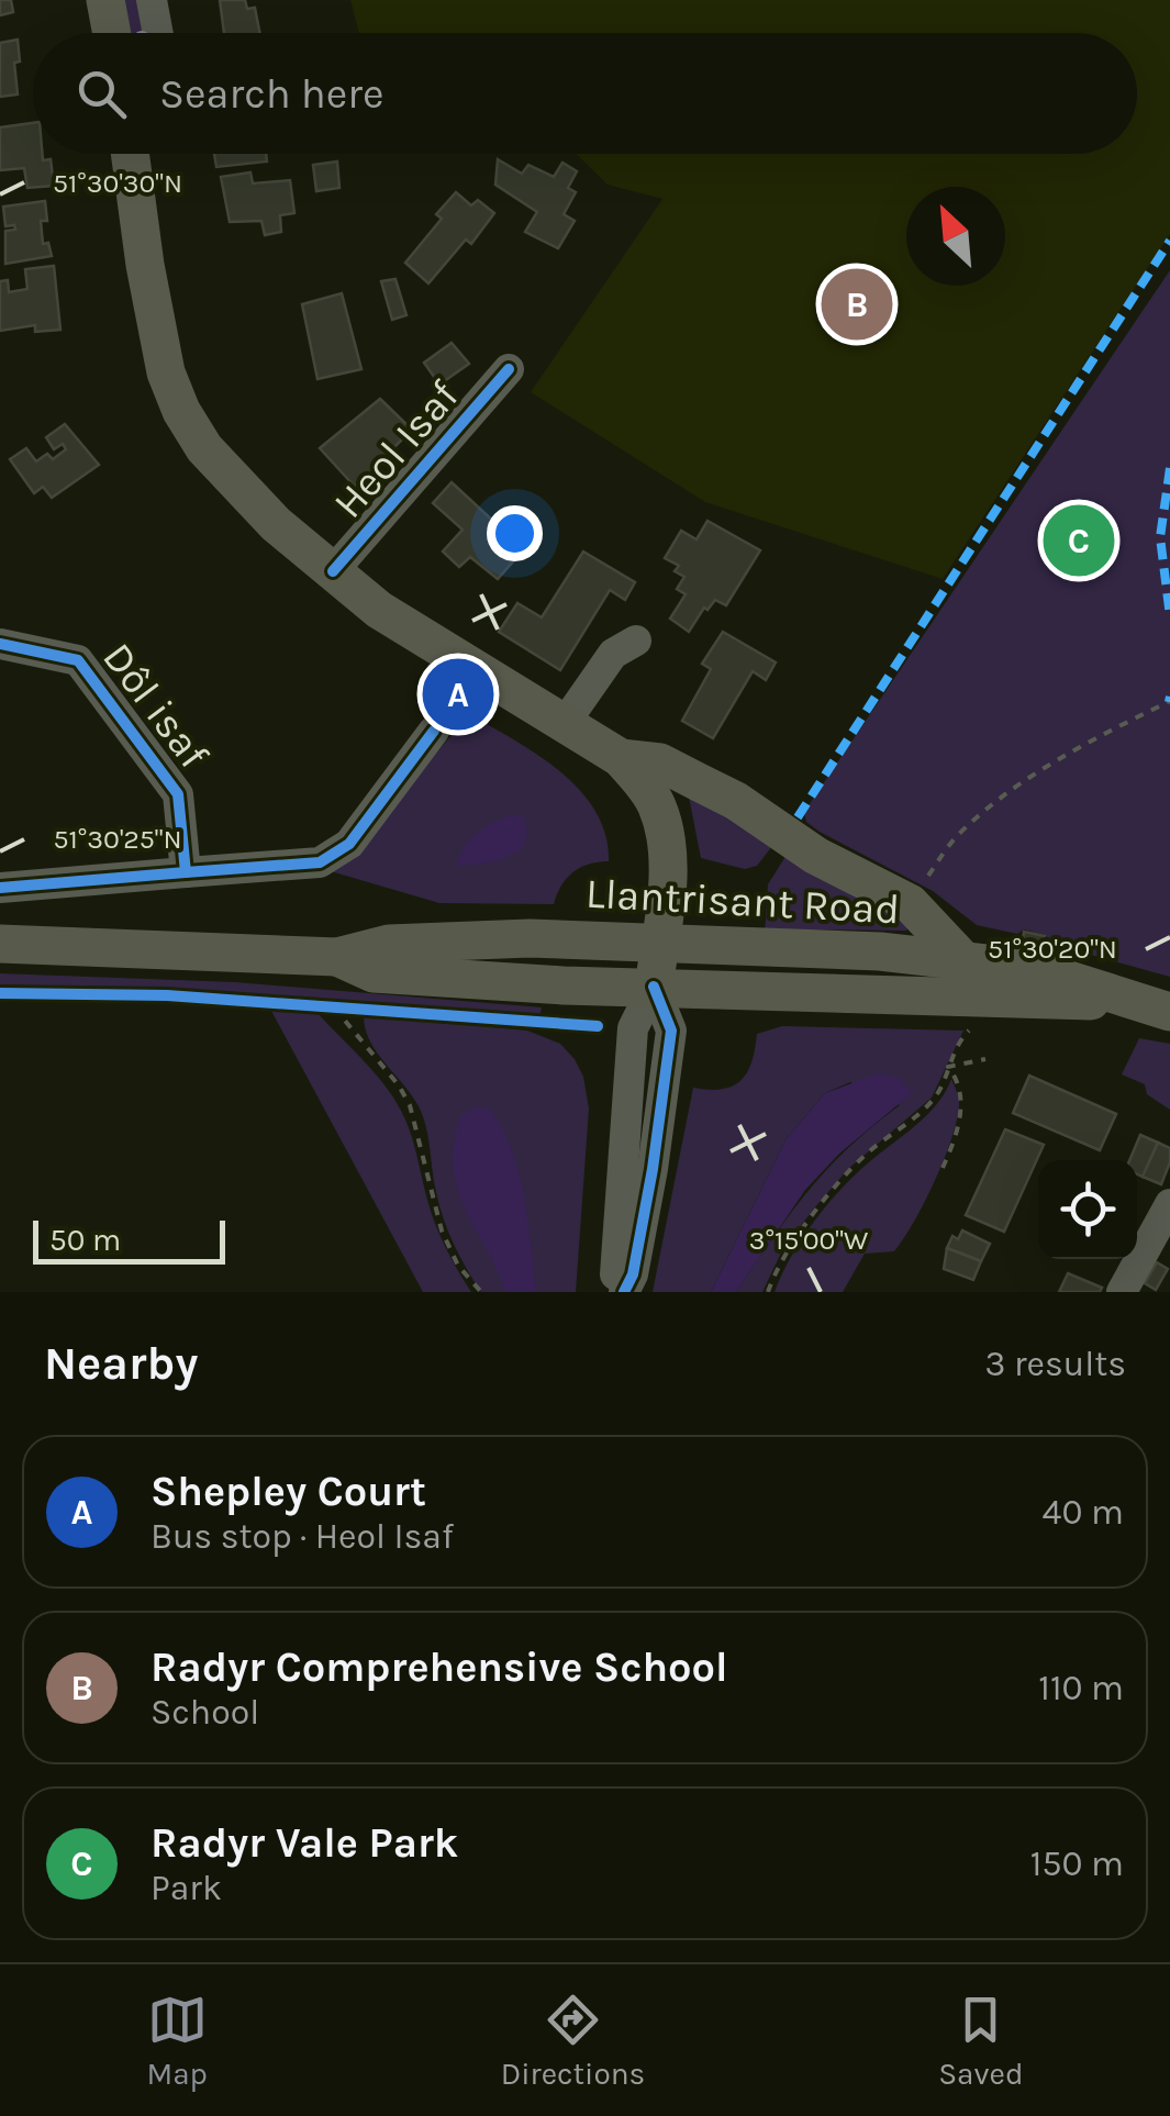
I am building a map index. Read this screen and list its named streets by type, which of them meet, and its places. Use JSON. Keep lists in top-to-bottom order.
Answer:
{
  "streets": {
    "main road": ["Heol Isaf", "Llantrisant Road"],
    "street": ["Dôl isaf"]
  },
  "crossings": [
    ["Heol Isaf", "Llantrisant Road"]
  ],
  "scale_bar": "50 m",
  "north": "top left",
  "page": {
    "search": "Search here",
    "pins": ["B", "C", "A"],
    "scale": "50 m",
    "heading": ["Nearby", "3 results"],
    "list": [
      {
        "mark": "A",
        "name": "Shepley Court",
        "note": "Bus stop · Heol Isaf",
        "value": "40 m"
      },
      {
        "mark": "B",
        "name": "Radyr Comprehensive School",
        "note": "School",
        "value": "110 m"
      },
      {
        "mark": "C",
        "name": "Radyr Vale Park",
        "note": "Park",
        "value": "150 m"
      }
    ],
    "nav": ["Map", "Directions", "Saved"]
  },
  "coordinates": [
    "51°30'30\"N",
    "51°30'25\"N",
    "51°30'20\"N",
    "3°15'00\"W"
  ]
}
